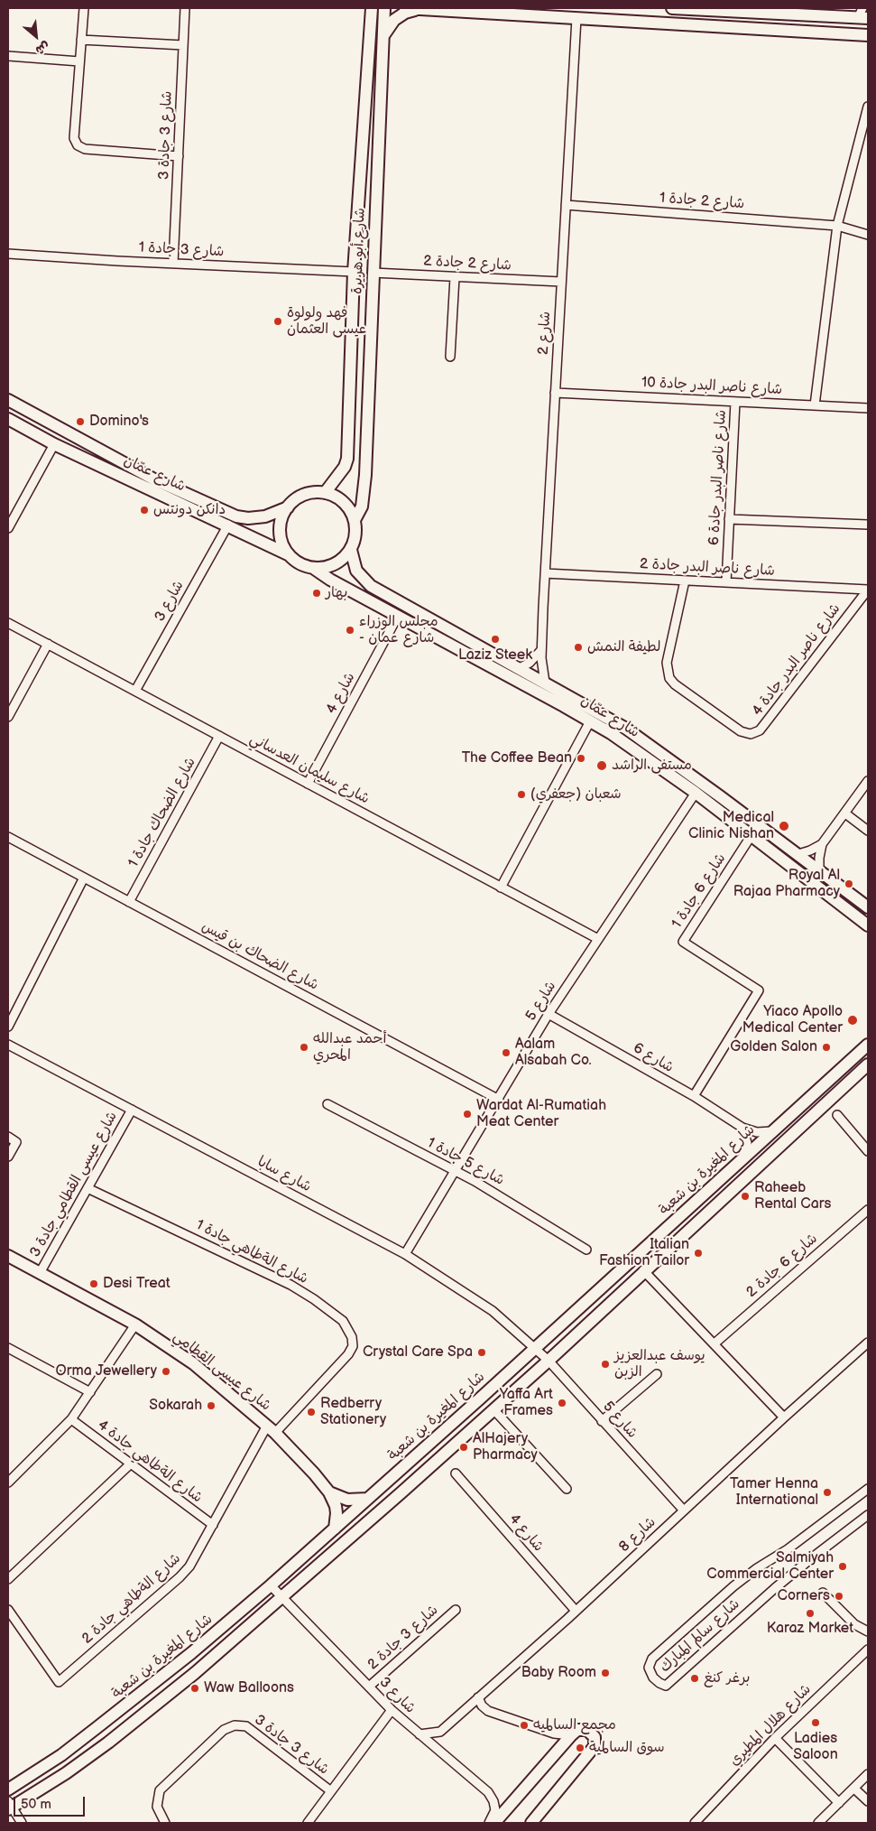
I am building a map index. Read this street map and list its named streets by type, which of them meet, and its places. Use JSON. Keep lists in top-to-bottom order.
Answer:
{
  "streets": {
    "main road": [
      "شارع أبو هريرة",
      "شارع عمّان",
      "شارع المغيرة بن شعبة",
      "شارع عيسى القطامي"
    ],
    "street": [
      "شارع 3 جادة 3",
      "شارع 2 جادة 1",
      "شارع 3 جادة 1",
      "شارع 2 جادة 2",
      "شارع 2",
      "شارع ناصر البدر جادة 10",
      "شارع ناصر البدر جادة 6",
      "شارع ناصر البدر جادة 2",
      "شارع 3",
      "شارع ناصر البدر جادة 4",
      "شارع 4",
      "شارع سليمان العدساني",
      "شارع الضحاك جادة 1",
      "شارع 6 جادة 1",
      "شارع الضحاك بن قيس",
      "شارع 5",
      "شارع 6",
      "شارع 5 جادة 1",
      "شارع سابا",
      "شارع عيسى القطامي جادة 3",
      "شارع الةطاهي جادة 1",
      "شارع 6 جادة 2",
      "شارع الةطاهي جادة 4",
      "شارع 8",
      "شارع الةطاهي جادة 2",
      "شارع سالم المبارك",
      "شارع 3 جادة 2",
      "شارع هلال المطيري"
    ]
  },
  "crossings": [
    ["شارع 3 جادة 3", "شارع 3 جادة 1"],
    ["شارع 2 جادة 1", "شارع 2"],
    ["شارع 3 جادة 1", "شارع أبو هريرة"],
    ["شارع أبو هريرة", "شارع 2 جادة 2"],
    ["شارع أبو هريرة", "شارع عمّان"],
    ["شارع 2 جادة 2", "شارع 2"],
    ["شارع 2", "شارع ناصر البدر جادة 10"],
    ["شارع 2", "شارع عمّان"],
    ["شارع 2", "شارع ناصر البدر جادة 2"],
    ["شارع ناصر البدر جادة 10", "شارع ناصر البدر جادة 6"],
    ["شارع عمّان", "شارع 3"],
    ["شارع عمّان", "شارع 4"],
    ["شارع عمّان", "شارع 6 جادة 1"],
    ["شارع عمّان", "شارع 5"],
    ["شارع ناصر البدر جادة 6", "شارع ناصر البدر جادة 2"],
    ["شارع ناصر البدر جادة 2", "شارع ناصر البدر جادة 4"],
    ["شارع 3", "شارع سليمان العدساني"],
    ["شارع 3", "شارع المغيرة بن شعبة"],
    ["شارع 3", "شارع 8"],
    ["شارع 3", "شارع 3 جادة 2"],
    ["شارع 4", "شارع سليمان العدساني"],
    ["شارع 4", "شارع 8"],
    ["شارع سليمان العدساني", "شارع الضحاك جادة 1"],
    ["شارع سليمان العدساني", "شارع 5"],
    ["شارع الضحاك جادة 1", "شارع الضحاك بن قيس"],
    ["شارع 6 جادة 1", "شارع 6"],
    ["شارع الضحاك بن قيس", "شارع 5"],
    ["شارع 5", "شارع 6"],
    ["شارع 5", "شارع 5 جادة 1"],
    ["شارع 5", "شارع المغيرة بن شعبة"],
    ["شارع 5", "شارع سابا"],
    ["شارع 5", "شارع 8"],
    ["شارع 6", "شارع المغيرة بن شعبة"],
    ["شارع المغيرة بن شعبة", "شارع سابا"],
    ["شارع المغيرة بن شعبة", "شارع عيسى القطامي"],
    ["شارع سابا", "شارع عيسى القطامي جادة 3"],
    ["شارع عيسى القطامي جادة 3", "شارع الةطاهي جادة 1"],
    ["شارع عيسى القطامي جادة 3", "شارع عيسى القطامي"],
    ["شارع الةطاهي جادة 1", "شارع عيسى القطامي"],
    ["شارع الةطاهي جادة 1", "شارع الةطاهي جادة 2"],
    ["شارع عيسى القطامي", "شارع الةطاهي جادة 2"],
    ["شارع الةطاهي جادة 4", "شارع الةطاهي جادة 2"]
  ],
  "places": [
    "فهد ولولوة عيسى العثمان",
    "Domino's",
    "دانكن دونتس",
    "بهار",
    "مجلس الوزراء - شارع عمان",
    "Laziz Steek",
    "لطيفة النمش",
    "The Coffee Bean",
    "مستفى الراشد",
    "شعبان (جعفري)",
    "Medical Clinic Nishan",
    "Royal Al Rajaa Pharmacy",
    "Yiaco Apollo Medical Center",
    "أحمد عبدالله المحري",
    "Golden Salon",
    "Aalam Alsabah Co.",
    "Wardat Al-Rumatiah Meat Center",
    "Raheeb Rental Cars",
    "Italian Fashion Tailor",
    "Desi Treat",
    "Crystal Care Spa",
    "يوسف عبدالعزيز الزبن",
    "Orma Jewellery",
    "Yaffa Art Frames",
    "Sokarah",
    "Redberry Stationery",
    "AlHajery Pharmacy",
    "Tamer Henna International",
    "Salmiyah Commercial Center",
    "Corners",
    "Karaz Market",
    "Baby Room",
    "برغر كنغ",
    "Waw Balloons",
    "Ladies Saloon",
    "مجمع السالميه",
    "سوق السالمية"
  ],
  "scale_bar": "50 m",
  "north": "bottom right"
}
